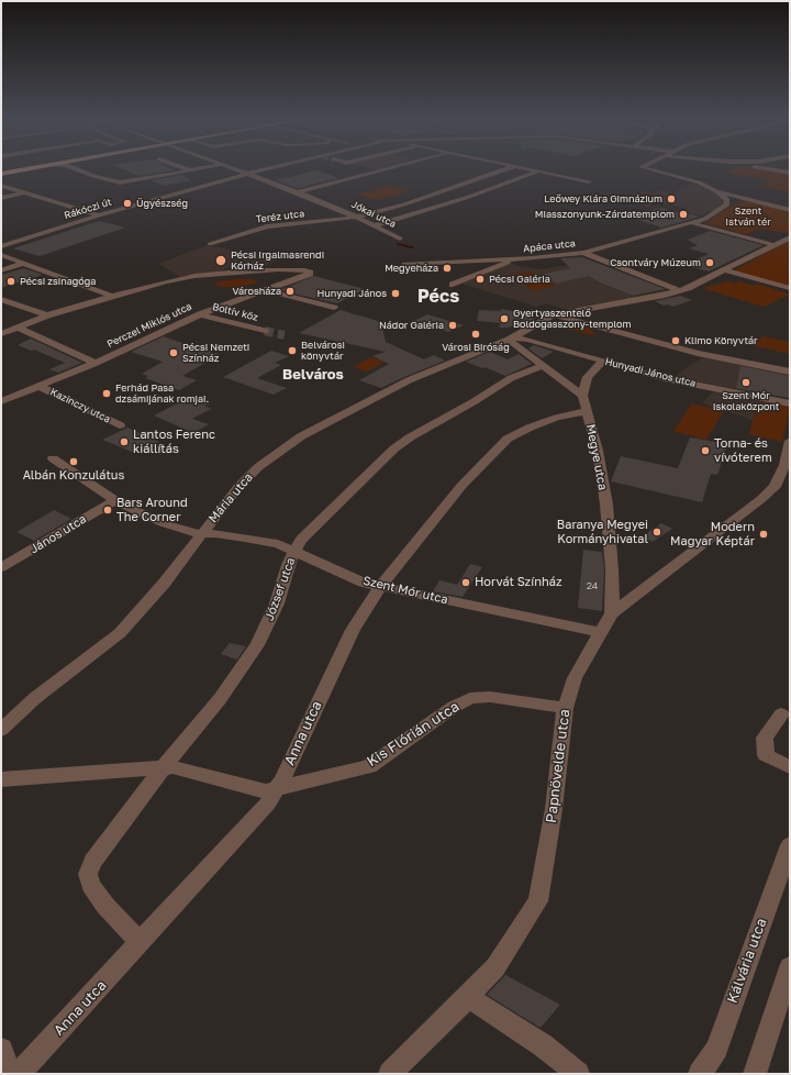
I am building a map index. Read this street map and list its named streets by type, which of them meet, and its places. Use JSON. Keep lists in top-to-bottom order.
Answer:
{
  "streets": {
    "street": [
      "Rákóczi út",
      "Jókai utca",
      "Teréz utca",
      "Apáca utca",
      "Boltív köz",
      "Perczel Miklós utca",
      "Hunyadi János utca",
      "Kazinczy utca",
      "Megye utca",
      "Mária utca",
      "János utca",
      "József utca",
      "Szent Mór utca",
      "Anna utca",
      "Kis Flórián utca",
      "Papnövelde utca",
      "Kálvária utca"
    ]
  },
  "crossings": [
    ["Rákóczi út", "Jókai utca"],
    ["Jókai utca", "Teréz utca"],
    ["Boltív köz", "Perczel Miklós utca"],
    ["Perczel Miklós utca", "Kazinczy utca"],
    ["Hunyadi János utca", "Mária utca"],
    ["Megye utca", "Anna utca"],
    ["Megye utca", "Papnövelde utca"],
    ["Mária utca", "Szent Mór utca"],
    ["János utca", "Szent Mór utca"],
    ["József utca", "Szent Mór utca"],
    ["József utca", "Anna utca"],
    ["József utca", "Kis Flórián utca"],
    ["Szent Mór utca", "Anna utca"],
    ["Szent Mór utca", "Papnövelde utca"],
    ["Anna utca", "Kis Flórián utca"],
    ["Kis Flórián utca", "Papnövelde utca"]
  ],
  "districts": ["Pécs", "Belváros"],
  "parks": ["Szent István tér"],
  "places": [
    "Leőwey Klára Gimnázium",
    "Ügyészség",
    "Miasszonyunk-Zárdatemplom",
    "Pécsi Irgalmasrendi Kórház",
    "Csontváry Múzeum",
    "Megyeháza",
    "Pécsi Galéria",
    "Pécsi zsinagóga",
    "Városháza",
    "Hunyadi János",
    "Gyertyaszentelő Boldogasszony-templom",
    "Nádor Galéria",
    "Városi Biróság",
    "Klimo Könyvtár",
    "Belvárosi könyvtár",
    "Pécsi Nemzeti Színház",
    "Szent Mór Iskolaközpont",
    "Ferhád Pasa dzsámijának romjai.",
    "Lantos Ferenc kiállítás",
    "Torna- és vívóterem",
    "Albán Konzulátus",
    "Bars Around The Corner",
    "Baranya Megyei Kormányhivatal",
    "Modern Magyar Képtár",
    "Horvát Színház"
  ],
  "house_numbers": ["24"]
}
